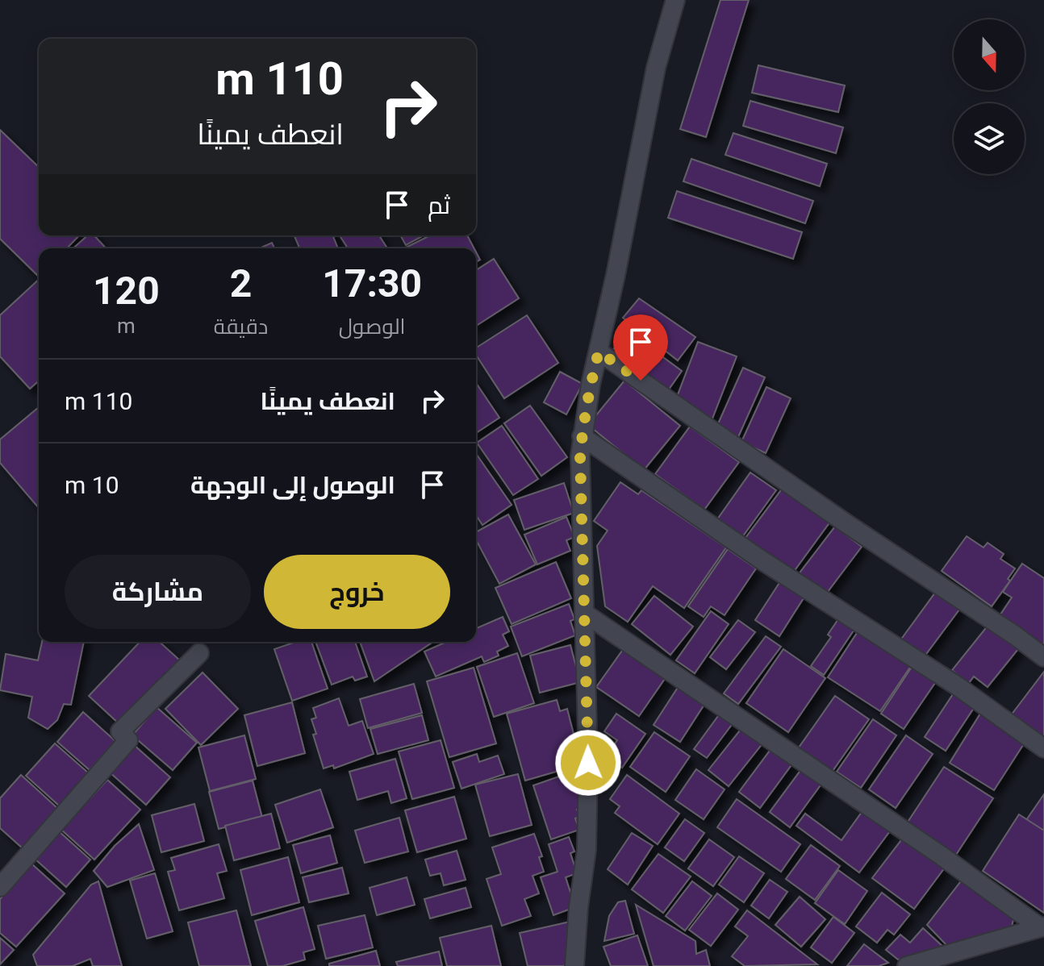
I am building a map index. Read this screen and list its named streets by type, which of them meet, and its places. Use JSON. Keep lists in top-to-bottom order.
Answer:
{
  "north": "bottom",
  "page": {
    "turn": ["110 m", "انعطف يمينًا"],
    "then": "ثم",
    "eta": [
      "17:30",
      "الوصول",
      "2",
      "دقيقة",
      "120",
      "m"
    ],
    "list": [
      {
        "name": "انعطف يمينًا",
        "value": "110 m"
      },
      {
        "name": "الوصول إلى الوجهة",
        "value": "10 m"
      }
    ],
    "buttons": ["خروج", "مشاركة"]
  }
}
